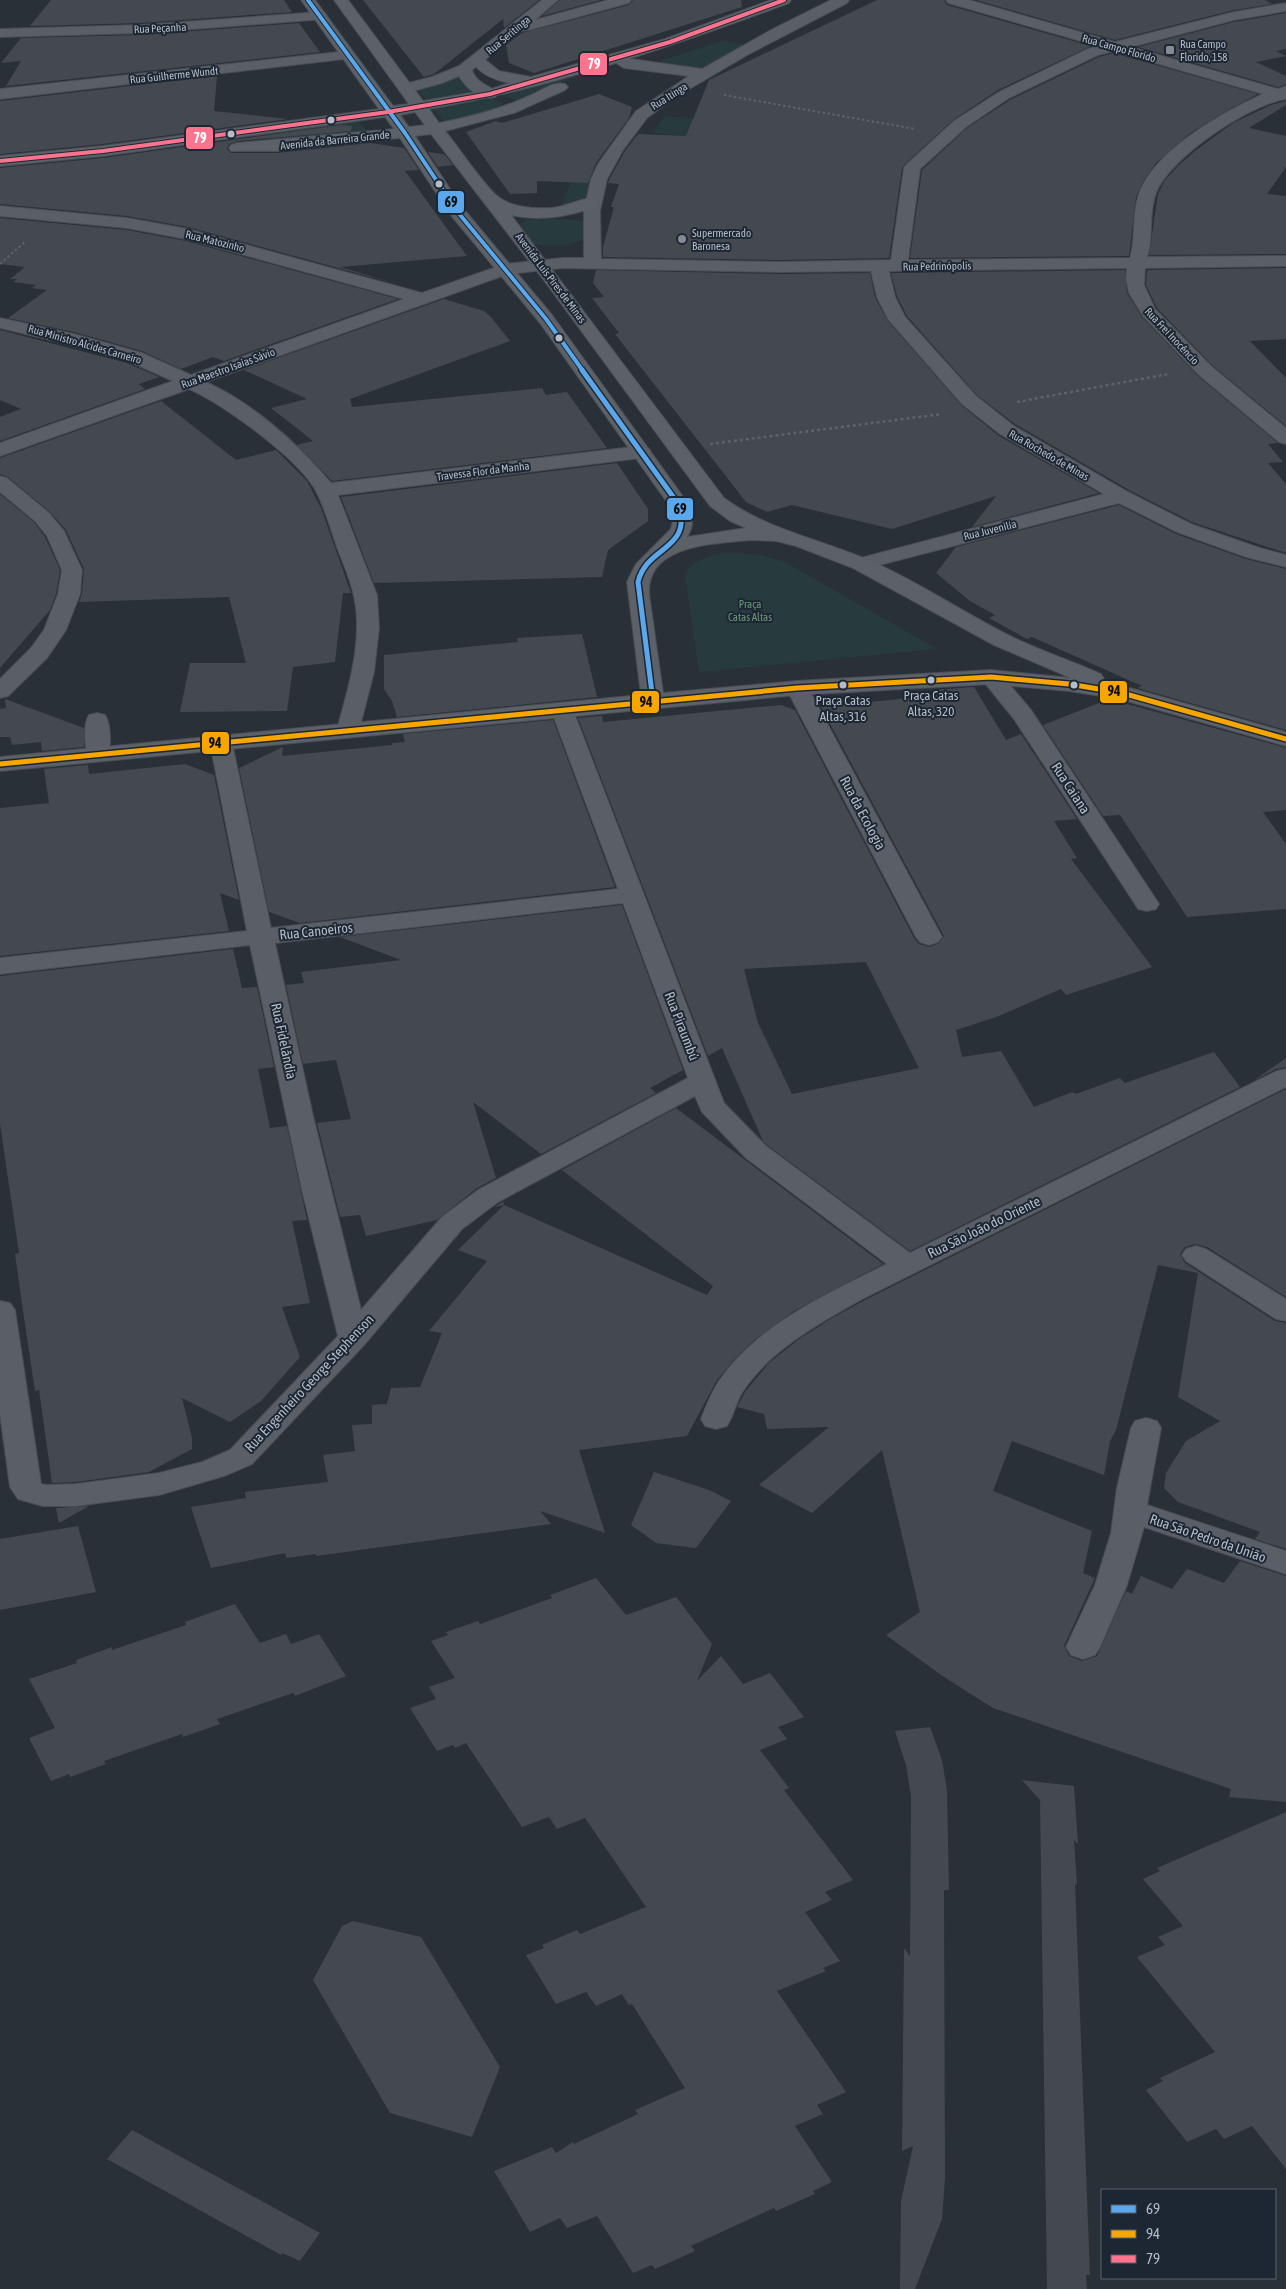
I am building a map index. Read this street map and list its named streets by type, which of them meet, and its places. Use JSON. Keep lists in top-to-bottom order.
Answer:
{
  "streets": {
    "main road": ["Avenida da Barreira Grande", "Avenida Luís Pires de Minas"],
    "street": [
      "Rua Peçanha",
      "Rua Seritinga",
      "Rua Campo Florido",
      "Rua Guilherme Wundt",
      "Rua Itinga",
      "Rua Matozinho",
      "Rua Pedrinópolis",
      "Rua Frei Inocêncio",
      "Rua Ministro Alcides Carneiro",
      "Rua Maestro Isaias Sávio",
      "Rua Rochedo de Minas",
      "Travessa Flor da Manha",
      "Rua Juvenilia",
      "Rua Caiana",
      "Rua da Ecologia",
      "Rua Canoeiros",
      "Rua Piraumbú",
      "Rua Fidelândia",
      "Rua São João do Oriente",
      "Rua Engenheiro George Stephenson",
      "Rua São Pedro da União"
    ]
  },
  "crossings": [
    ["Rua Seritinga", "Avenida Luís Pires de Minas"],
    ["Rua Campo Florido", "Rua Frei Inocêncio"],
    ["Rua Itinga", "Rua Pedrinópolis"],
    ["Avenida da Barreira Grande", "Avenida Luís Pires de Minas"],
    ["Rua Matozinho", "Rua Maestro Isaias Sávio"],
    ["Rua Pedrinópolis", "Avenida Luís Pires de Minas"],
    ["Rua Pedrinópolis", "Rua Frei Inocêncio"],
    ["Rua Pedrinópolis", "Rua Maestro Isaias Sávio"],
    ["Rua Pedrinópolis", "Rua Rochedo de Minas"],
    ["Avenida Luís Pires de Minas", "Rua Maestro Isaias Sávio"],
    ["Rua Ministro Alcides Carneiro", "Rua Maestro Isaias Sávio"],
    ["Rua Ministro Alcides Carneiro", "Travessa Flor da Manha"],
    ["Rua Rochedo de Minas", "Rua Juvenilia"],
    ["Rua Canoeiros", "Rua Piraumbú"],
    ["Rua Canoeiros", "Rua Fidelândia"],
    ["Rua Piraumbú", "Rua São João do Oriente"],
    ["Rua Piraumbú", "Rua Engenheiro George Stephenson"],
    ["Rua Fidelândia", "Rua Engenheiro George Stephenson"]
  ],
  "parks": ["Praça Catas Altas"],
  "places": {
    "transit": ["Rua Campo Florido, 158"],
    "other": ["Supermercado Baronesa", "Praça Catas Altas, 320", "Praça Catas Altas, 316"]
  },
  "lines": ["transit line 69", "transit line 79", "transit line 94"],
  "legend": ["69", "94", "79"]
}
